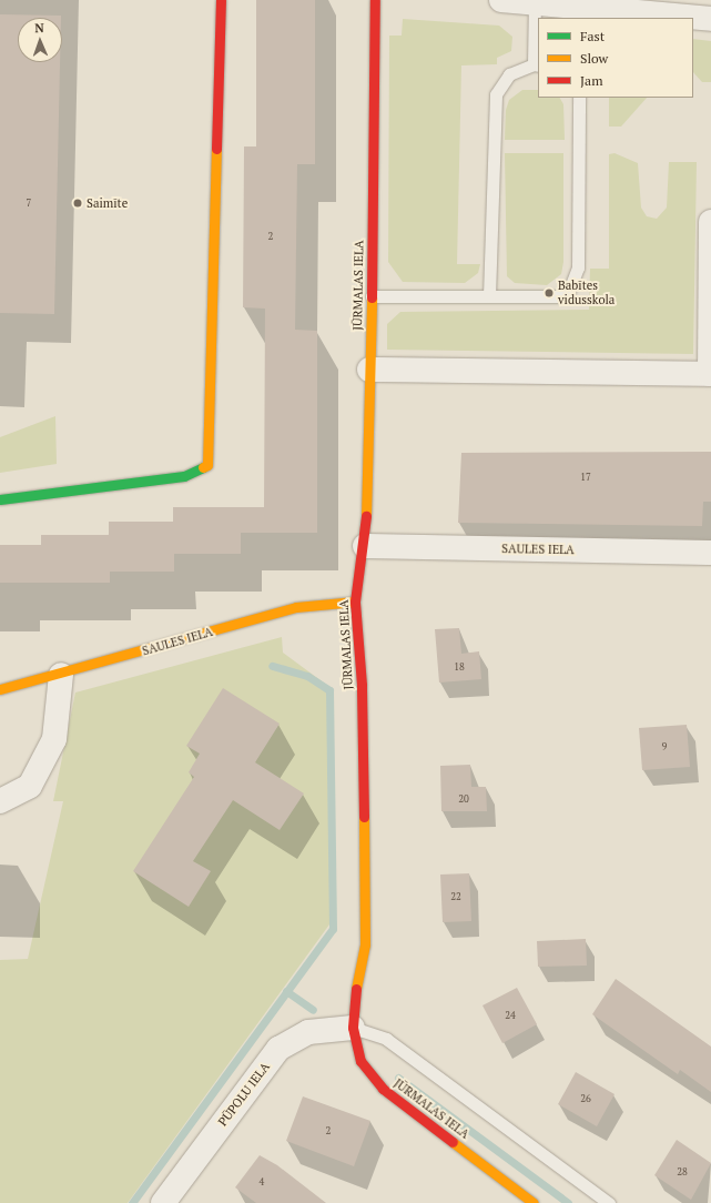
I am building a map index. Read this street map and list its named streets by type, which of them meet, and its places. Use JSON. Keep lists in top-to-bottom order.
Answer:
{
  "streets": {
    "street": ["JŪRMALAS IELA", "SAULES IELA", "PŪPOLU IELA"]
  },
  "crossings": [
    ["JŪRMALAS IELA", "SAULES IELA"],
    ["JŪRMALAS IELA", "PŪPOLU IELA"]
  ],
  "places": ["Saimīte", "Babītes vidusskola"],
  "house_numbers": [
    "7",
    "2",
    "17",
    "18",
    "9",
    "20",
    "22",
    "24",
    "26",
    "2",
    "28",
    "4"
  ],
  "legend": ["Fast", "Slow", "Jam"],
  "north": "top"
}
